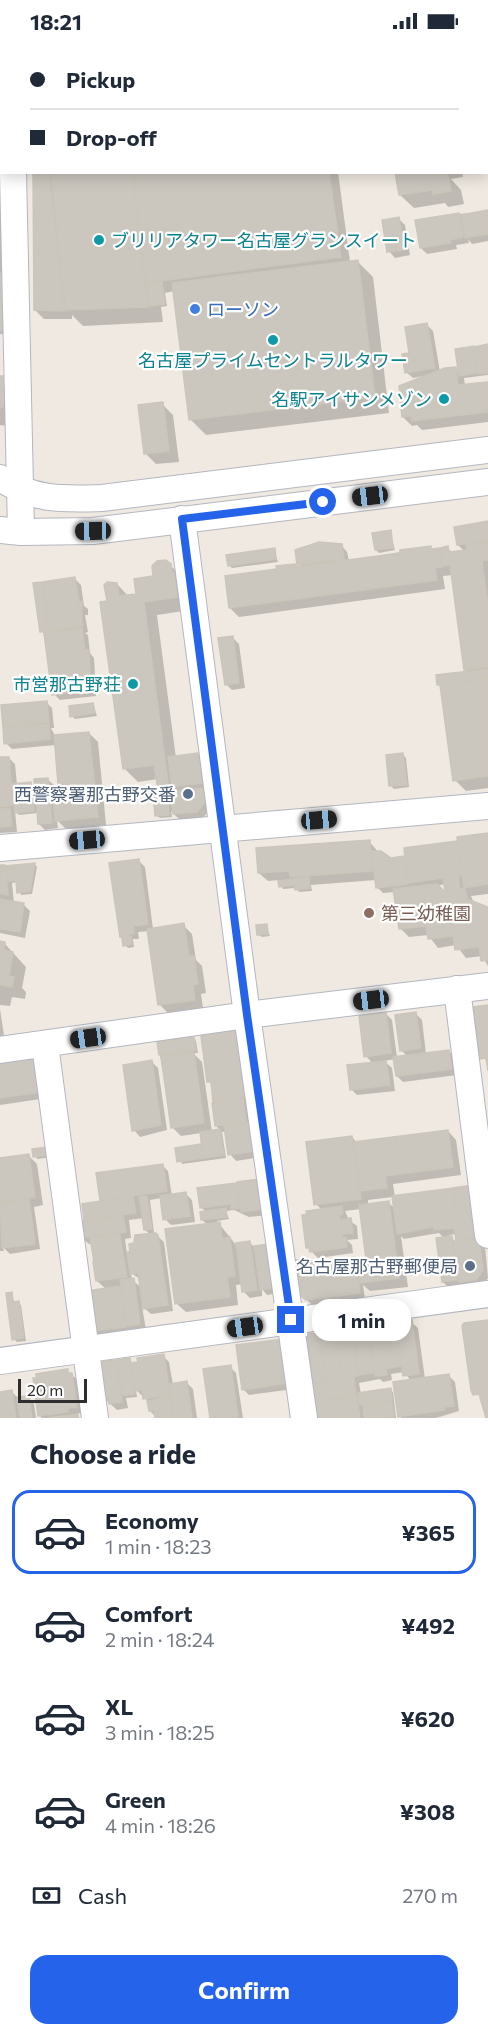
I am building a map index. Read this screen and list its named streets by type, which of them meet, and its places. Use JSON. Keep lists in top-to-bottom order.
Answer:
{
  "places": [
    "ブリリアタワー名古屋グランスイート",
    "ローソン",
    "名古屋プライムセントラルタワー",
    "名駅アイサンメゾン",
    "市営那古野荘",
    "西警察署那古野交番",
    "第三幼稚園",
    "名古屋那古野郵便局"
  ],
  "scale_bar": "20 m",
  "page": {
    "status": "18:21",
    "banner": ["Pickup", "Drop-off"],
    "bubble": "1 min",
    "scale": "20 m",
    "heading": "Choose a ride",
    "list": [
      {
        "name": "Economy",
        "note": "1 min · 18:23",
        "value": "¥365"
      },
      {
        "name": "Comfort",
        "note": "2 min · 18:24",
        "value": "¥492"
      },
      {
        "name": "XL",
        "note": "3 min · 18:25",
        "value": "¥620"
      },
      {
        "name": "Green",
        "note": "4 min · 18:26",
        "value": "¥308"
      }
    ],
    "pay": ["Cash", "270 m"],
    "buttons": "Confirm"
  }
}
